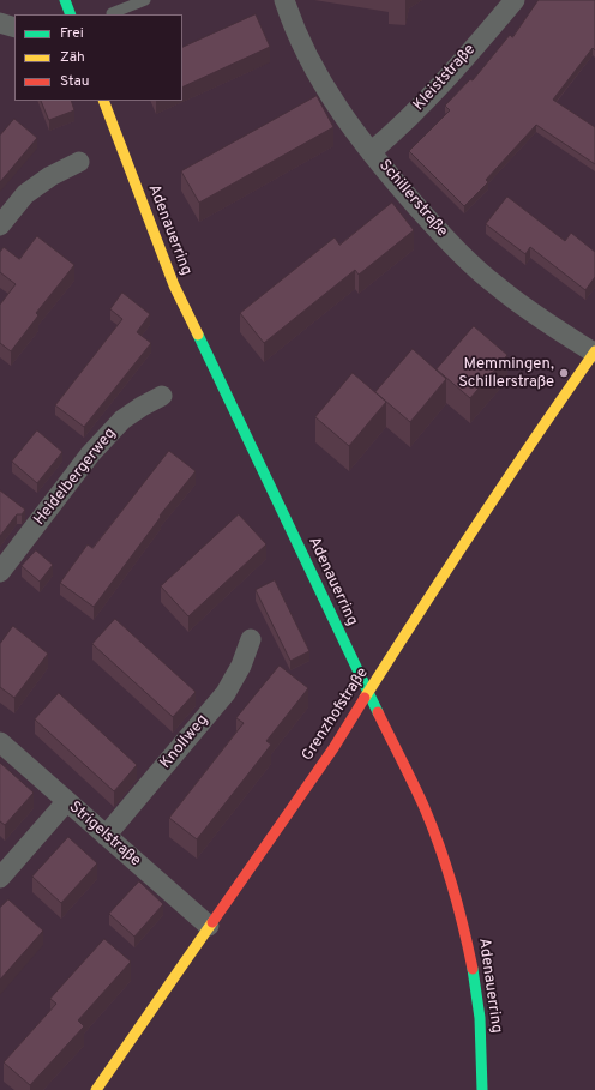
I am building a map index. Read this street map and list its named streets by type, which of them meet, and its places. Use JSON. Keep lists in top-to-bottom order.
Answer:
{
  "streets": {
    "main road": ["Adenauerring", "Grenzhofstraße"],
    "street": [
      "Kleiststraße",
      "Schillerstraße",
      "Heidelbergerweg",
      "Knollweg",
      "Strigelstraße"
    ]
  },
  "crossings": [
    ["Kleiststraße", "Schillerstraße"],
    ["Schillerstraße", "Grenzhofstraße"],
    ["Adenauerring", "Grenzhofstraße"],
    ["Grenzhofstraße", "Strigelstraße"],
    ["Knollweg", "Strigelstraße"]
  ],
  "places": ["Memmingen, Schillerstraße"],
  "legend": ["Frei", "Zäh", "Stau"]
}
